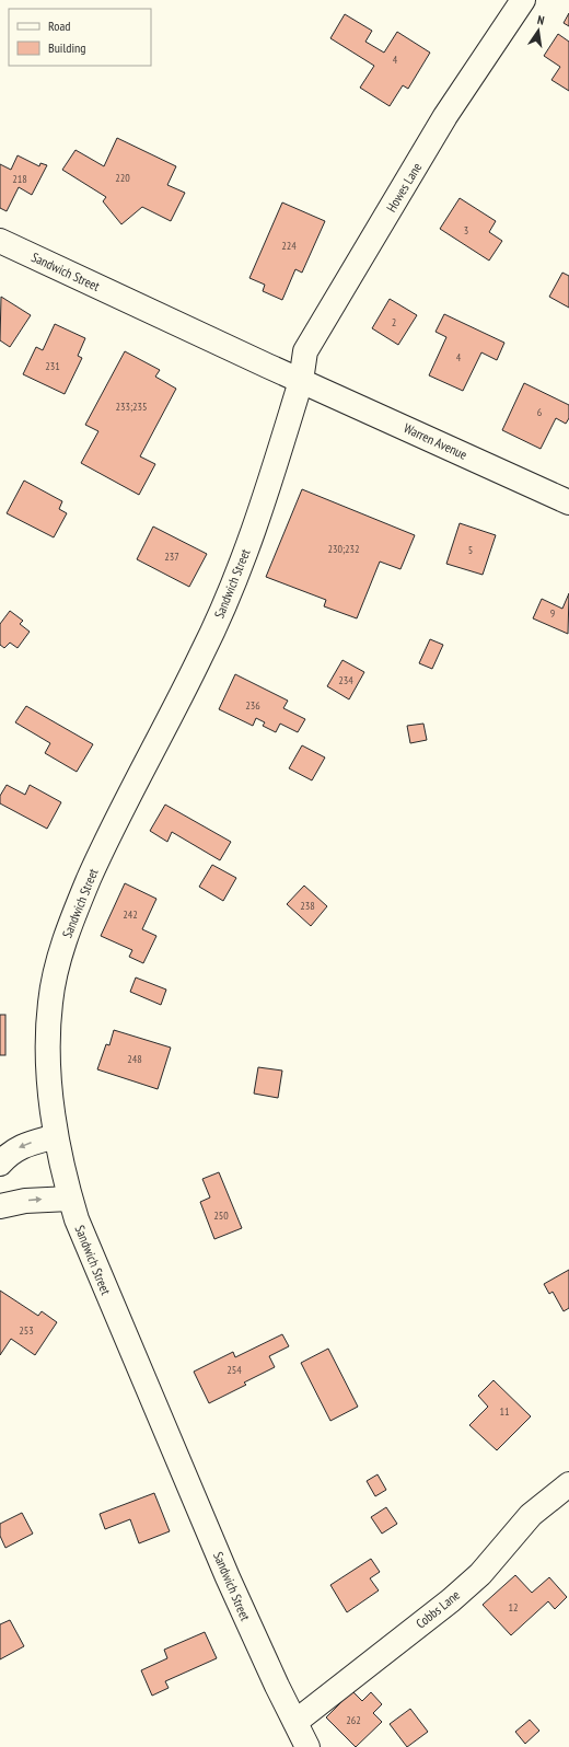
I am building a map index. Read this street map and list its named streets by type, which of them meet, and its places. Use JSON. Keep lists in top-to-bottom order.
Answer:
{
  "streets": {
    "main road": [
      "Howes Lane",
      "Sandwich Street",
      "Warren Avenue",
      "Cobbs Lane"
    ]
  },
  "crossings": [
    ["Howes Lane", "Sandwich Street"],
    ["Howes Lane", "Warren Avenue"],
    ["Sandwich Street", "Warren Avenue"],
    ["Sandwich Street", "Cobbs Lane"]
  ],
  "house_numbers": [
    "4",
    "220",
    "218",
    "3",
    "224",
    "2",
    "4",
    "231",
    "233;235",
    "6",
    "230;232",
    "5",
    "237",
    "9",
    "234",
    "236",
    "238",
    "242",
    "248",
    "250",
    "253",
    "254",
    "11",
    "12",
    "262"
  ],
  "legend": ["Road", "Building"],
  "north": "top"
}
